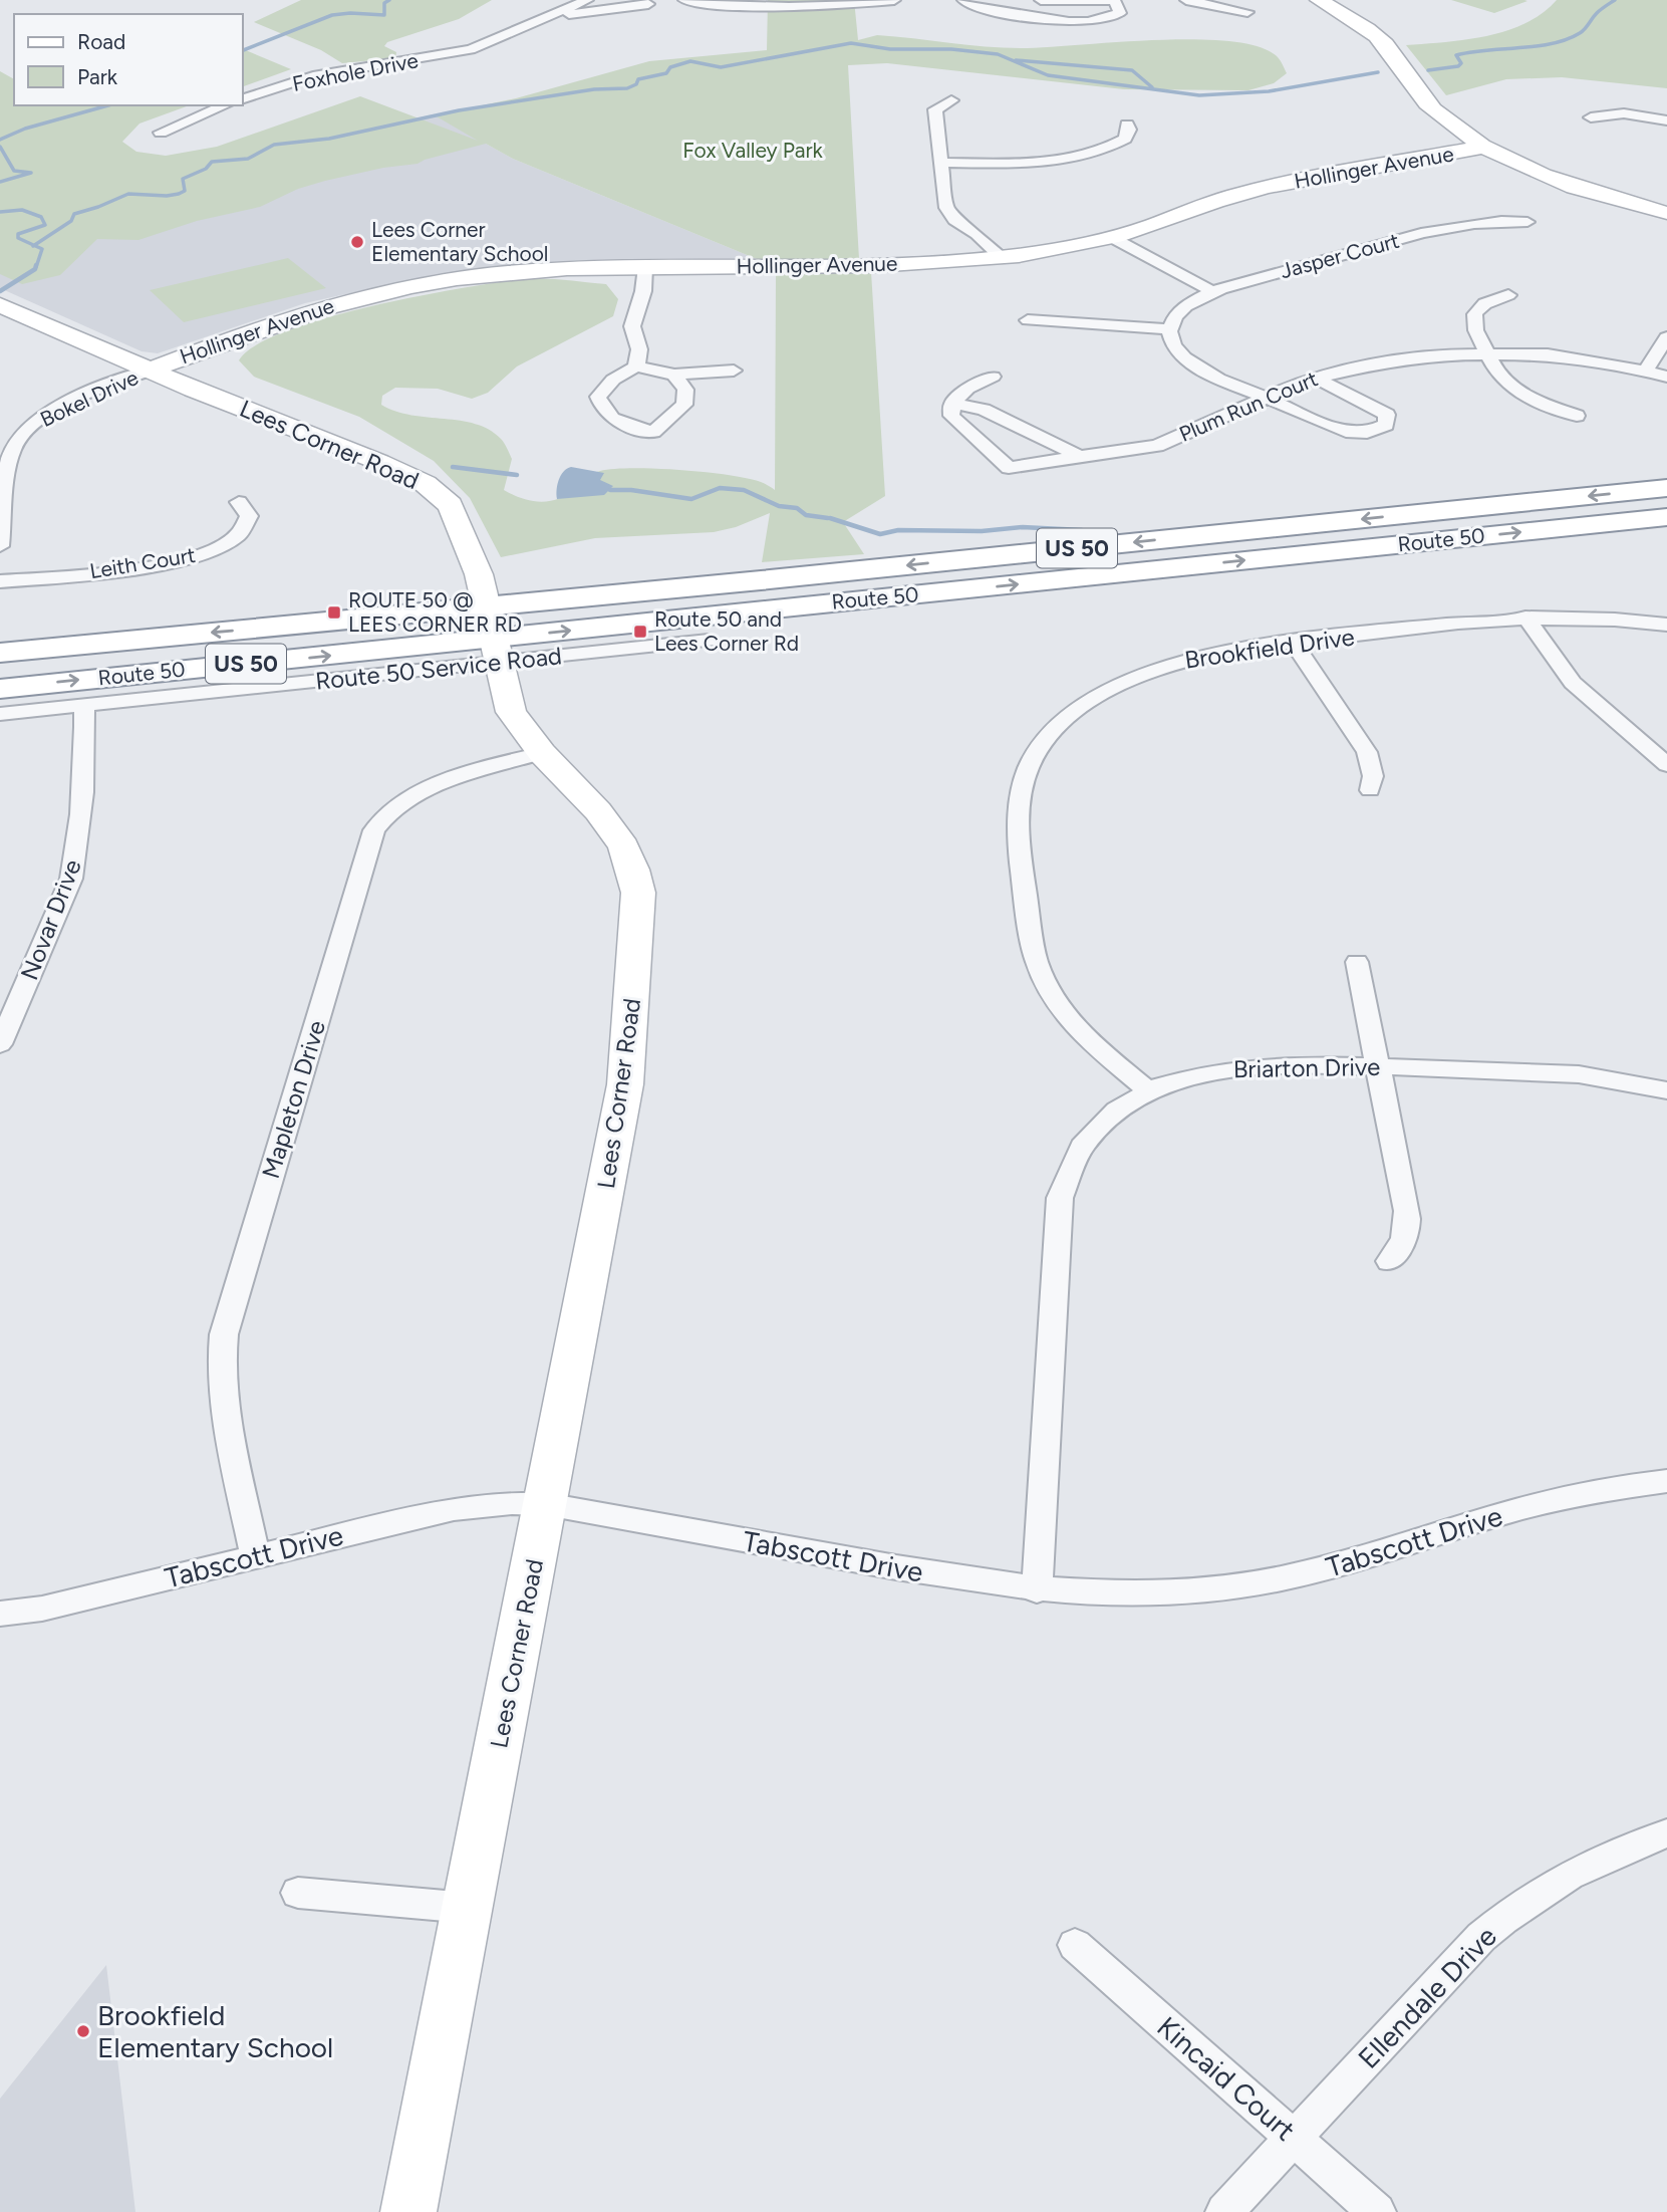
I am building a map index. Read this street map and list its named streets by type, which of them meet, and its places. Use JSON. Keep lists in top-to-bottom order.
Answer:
{
  "streets": {
    "highway": ["Route 50", "US 50"],
    "street": [
      "Foxhole Drive",
      "Hollinger Avenue",
      "Jasper Court",
      "Bokel Drive",
      "Plum Run Court",
      "Lees Corner Road",
      "Leith Court",
      "Brookfield Drive",
      "Route 50 Service Road",
      "Novar Drive",
      "Briarton Drive",
      "Mapleton Drive",
      "Tabscott Drive",
      "Ellendale Drive",
      "Kincaid Court"
    ]
  },
  "crossings": [
    ["Hollinger Avenue", "Bokel Drive"],
    ["Hollinger Avenue", "Lees Corner Road"],
    ["Bokel Drive", "Lees Corner Road"],
    ["Lees Corner Road", "Route 50"],
    ["Lees Corner Road", "Route 50 Service Road"],
    ["Lees Corner Road", "Mapleton Drive"],
    ["Lees Corner Road", "Tabscott Drive"],
    ["Route 50", "Route 50 Service Road"],
    ["Brookfield Drive", "Briarton Drive"],
    ["Route 50 Service Road", "Novar Drive"],
    ["Briarton Drive", "Tabscott Drive"],
    ["Mapleton Drive", "Tabscott Drive"],
    ["Ellendale Drive", "Kincaid Court"]
  ],
  "parks": ["Fox Valley Park"],
  "places": {
    "other": ["Lees Corner Elementary School", "Brookfield Elementary School"],
    "transit": ["ROUTE 50 @ LEES CORNER RD", "Route 50 and Lees Corner Rd"]
  },
  "legend": ["Road", "Park"]
}
